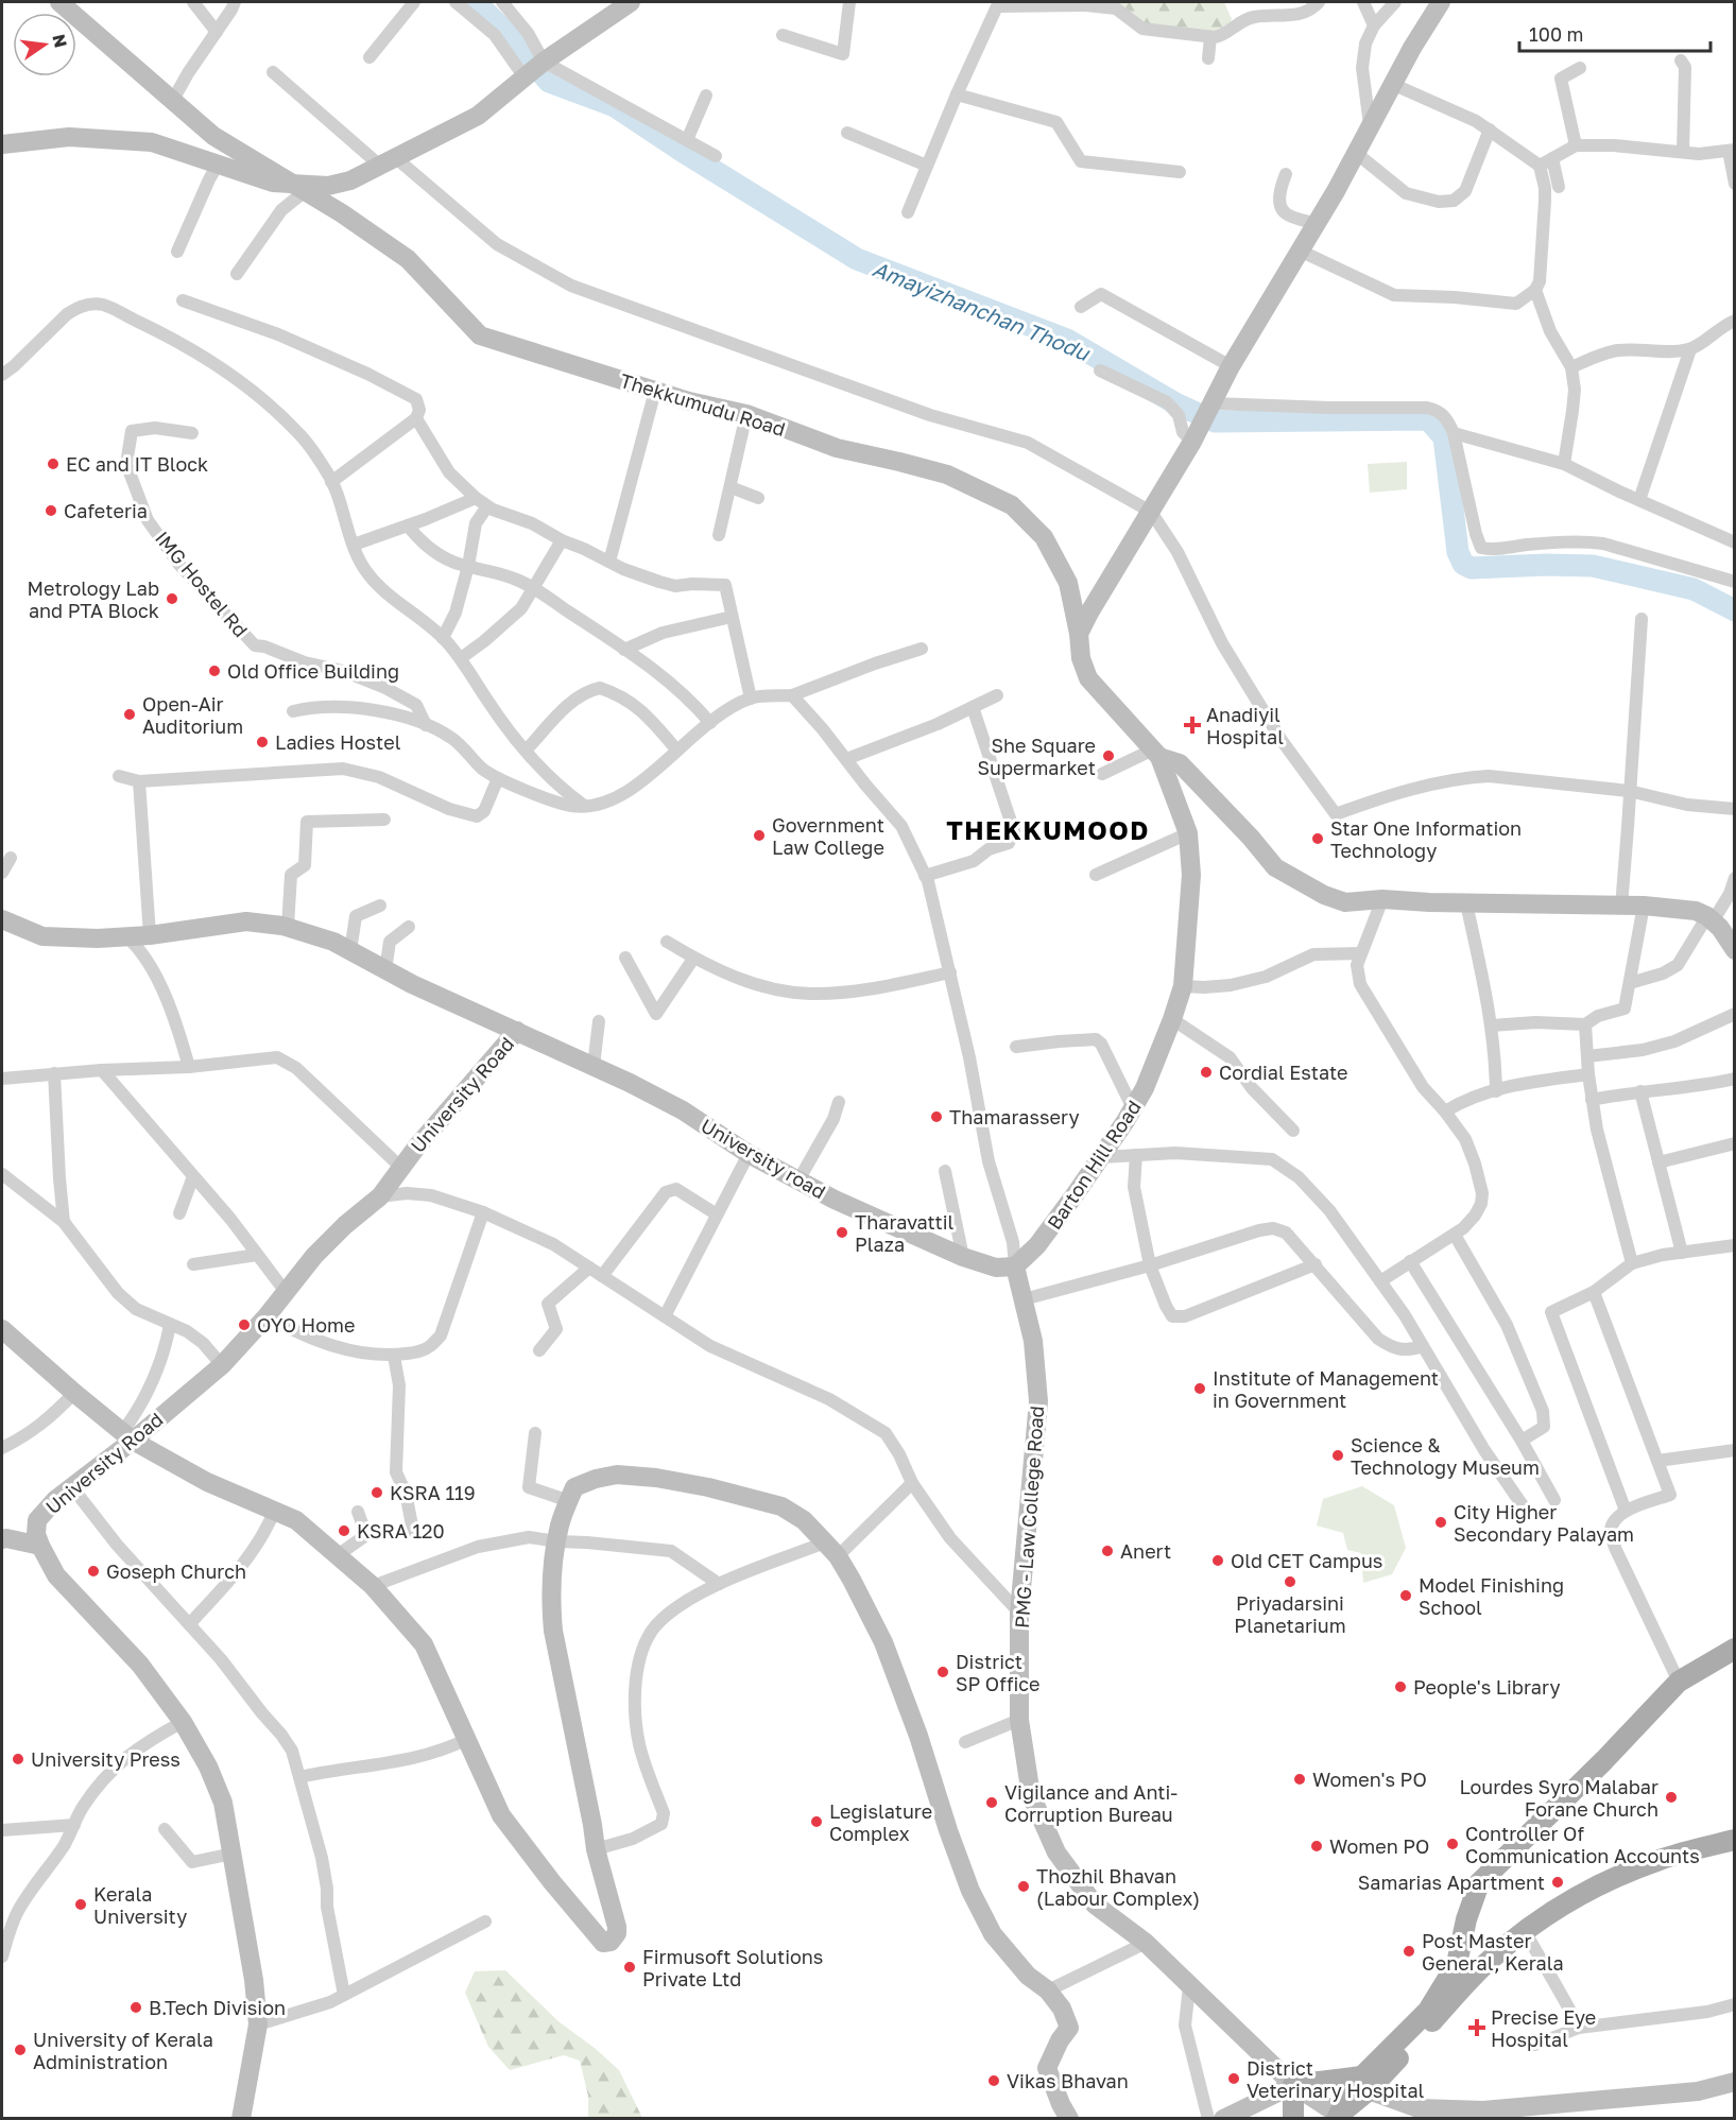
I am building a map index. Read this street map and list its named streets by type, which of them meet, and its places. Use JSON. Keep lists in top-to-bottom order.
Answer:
{
  "streets": {
    "street": [
      "Thekkumudu Road",
      "IMG Hostel Rd",
      "University Road",
      "University road",
      "Barton Hill Road",
      "PMG - Law College Road"
    ]
  },
  "crossings": [
    ["Thekkumudu Road", "Barton Hill Road"],
    ["University Road", "University road"],
    ["University road", "Barton Hill Road"],
    ["University road", "PMG - Law College Road"],
    ["Barton Hill Road", "PMG - Law College Road"]
  ],
  "districts": ["THEKKUMOOD"],
  "water": ["Amayizhanchan Thodu"],
  "places": {
    "other": [
      "EC and IT Block",
      "Cafeteria",
      "Metrology Lab and PTA Block",
      "Old Office Building",
      "Open-Air Auditorium",
      "Ladies Hostel",
      "She Square Supermarket",
      "Government Law College",
      "Star One Information Technology",
      "Cordial Estate",
      "Thamarassery",
      "Tharavattil Plaza",
      "OYO Home",
      "Institute of Management in Government",
      "Science & Technology Museum",
      "KSRA 119",
      "City Higher Secondary Palayam",
      "KSRA 120",
      "Anert",
      "Old CET Campus",
      "Goseph Church",
      "Priyadarsini Planetarium",
      "Model Finishing School",
      "District SP Office",
      "People's Library",
      "University Press",
      "Women's PO",
      "Lourdes Syro Malabar Forane Church",
      "Vigilance and Anti- Corruption Bureau",
      "Legislature Complex",
      "Controller Of Communication Accounts",
      "Women PO",
      "Samarias Apartment",
      "Thozhil Bhavan (Labour Complex)",
      "Kerala University",
      "Post Master General, Kerala",
      "Firmusoft Solutions Private Ltd",
      "B.Tech Division",
      "University of Kerala Administration",
      "District Veterinary Hospital",
      "Vikas Bhavan"
    ],
    "health": ["Anadiyil Hospital", "Precise Eye Hospital"]
  },
  "scale_bar": "100 m",
  "north": "right"
}
